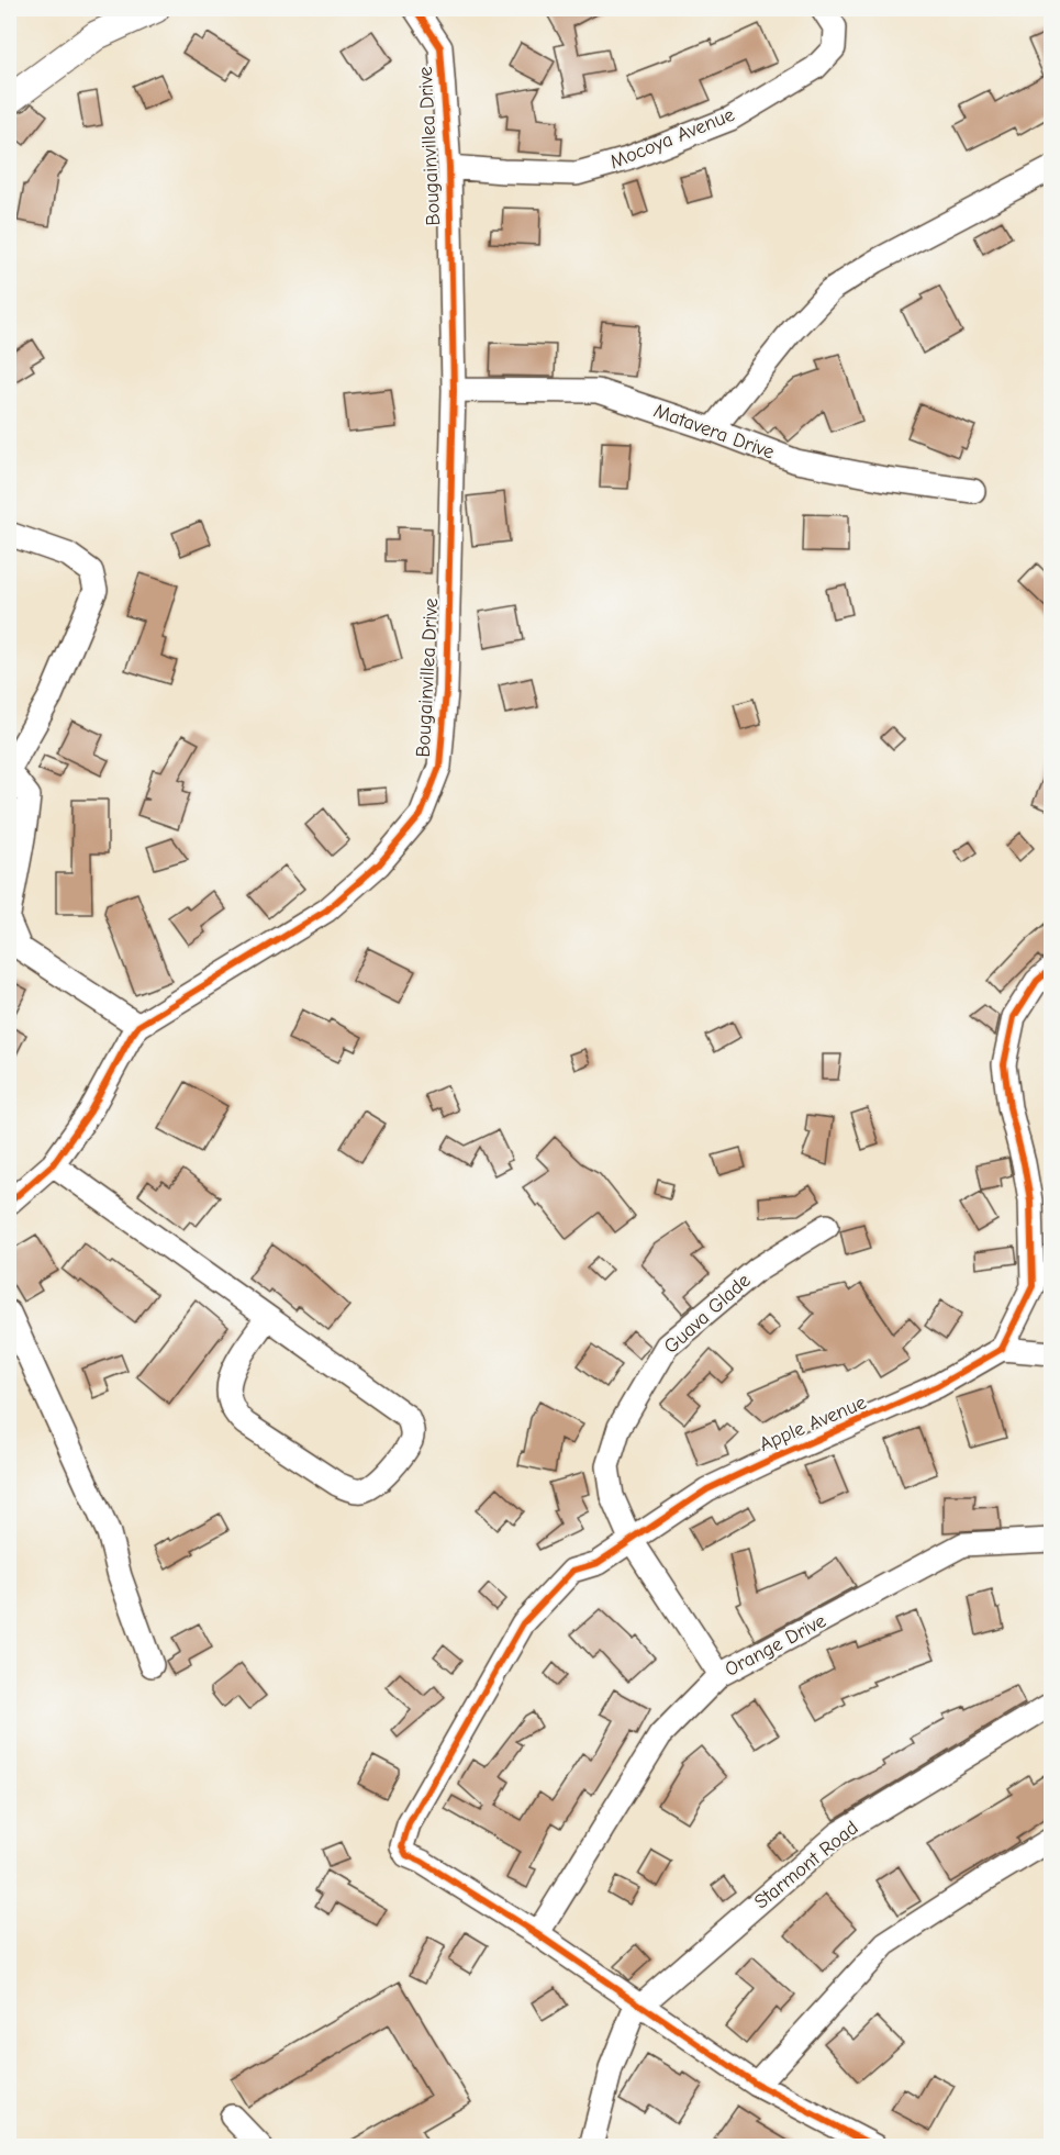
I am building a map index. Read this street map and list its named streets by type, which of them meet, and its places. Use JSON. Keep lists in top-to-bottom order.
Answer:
{
  "streets": {
    "street": [
      "Mocoya Avenue",
      "Bougainvillea Drive",
      "Matavera Drive",
      "Guava Glade",
      "Apple Avenue",
      "Orange Drive",
      "Starmont Road"
    ]
  },
  "crossings": [
    ["Mocoya Avenue", "Bougainvillea Drive"],
    ["Bougainvillea Drive", "Matavera Drive"],
    ["Guava Glade", "Apple Avenue"],
    ["Guava Glade", "Orange Drive"],
    ["Apple Avenue", "Orange Drive"]
  ]
}
